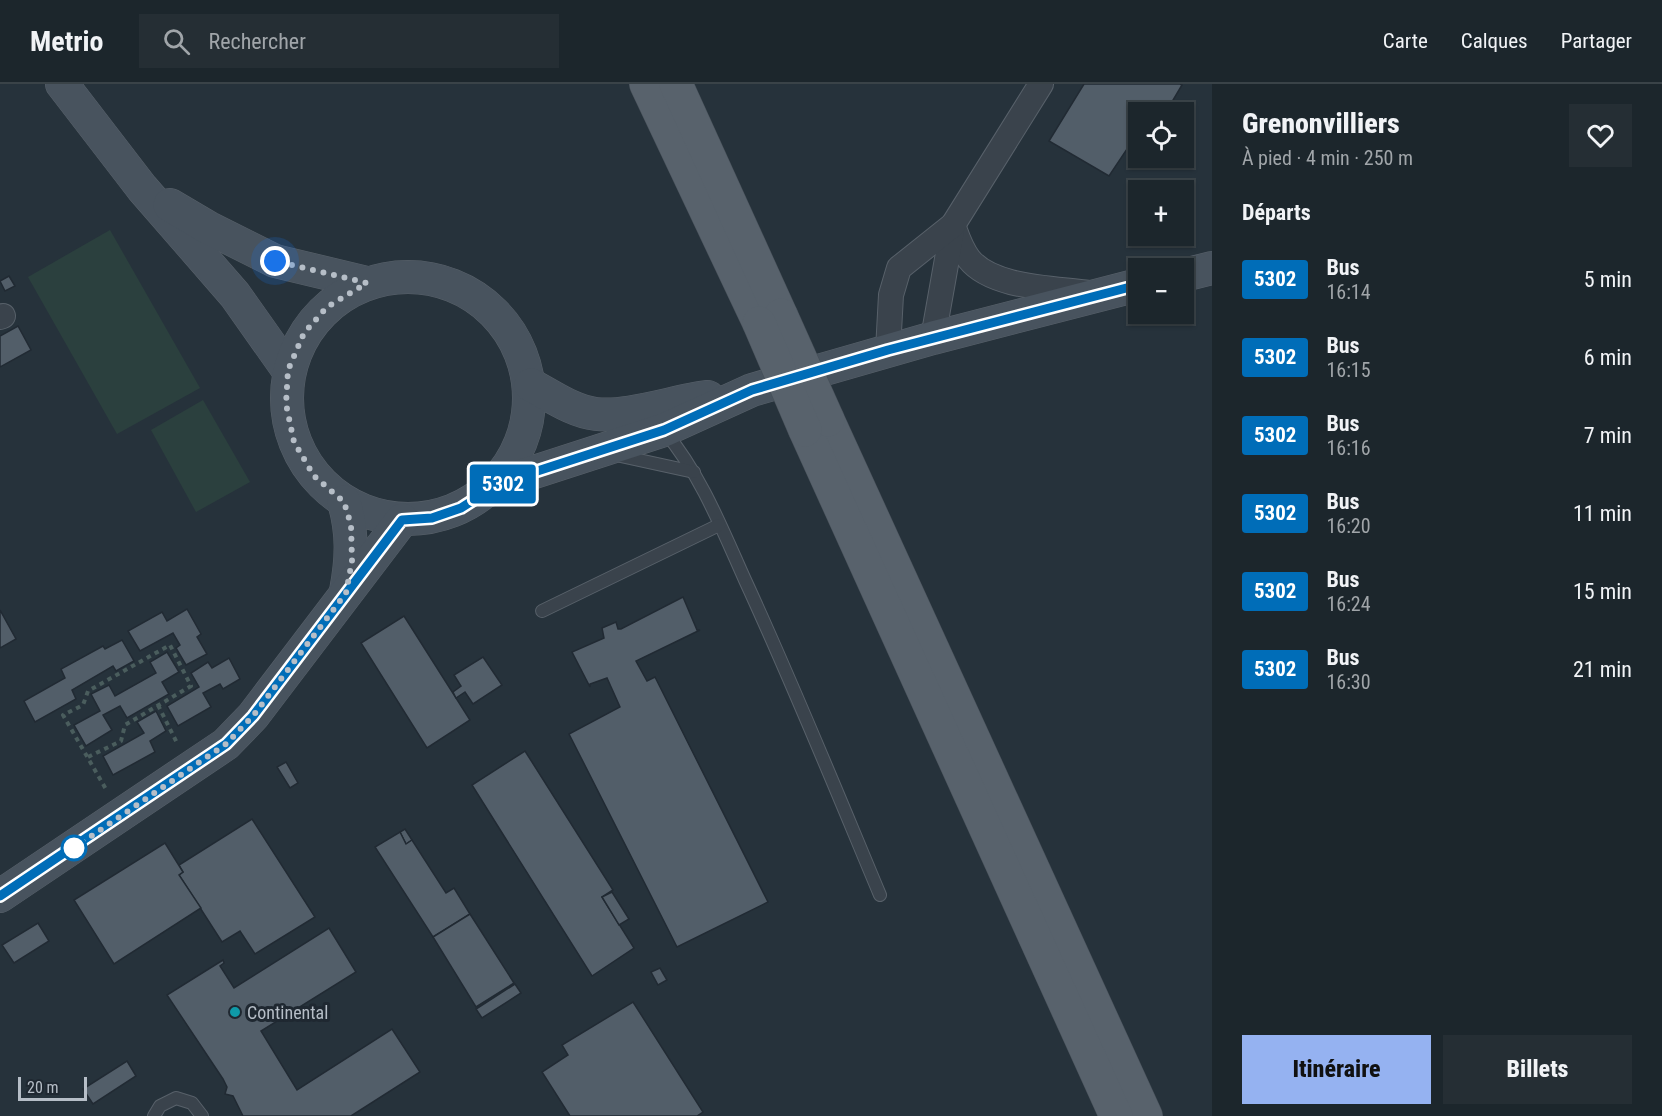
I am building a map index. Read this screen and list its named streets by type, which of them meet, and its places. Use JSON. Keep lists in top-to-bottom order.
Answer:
{
  "places": ["Continental"],
  "lines": ["bus line 5302"],
  "scale_bar": "20 m",
  "page": {
    "header": "Metrio",
    "search": "Rechercher",
    "nav": ["Carte", "Calques", "Partager"],
    "on_map": "5302",
    "heading": [
      ["Grenonvilliers", "À pied · 4 min · 250 m"],
      "Départs"
    ],
    "map_buttons": ["+", "−"],
    "list": [
      {
        "mark": "5302",
        "name": "Bus",
        "note": "16:14",
        "value": "5 min"
      },
      {
        "mark": "5302",
        "name": "Bus",
        "note": "16:15",
        "value": "6 min"
      },
      {
        "mark": "5302",
        "name": "Bus",
        "note": "16:16",
        "value": "7 min"
      },
      {
        "mark": "5302",
        "name": "Bus",
        "note": "16:20",
        "value": "11 min"
      },
      {
        "mark": "5302",
        "name": "Bus",
        "note": "16:24",
        "value": "15 min"
      },
      {
        "mark": "5302",
        "name": "Bus",
        "note": "16:30",
        "value": "21 min"
      }
    ],
    "buttons": ["Itinéraire", "Billets"],
    "scale": "20 m"
  }
}
